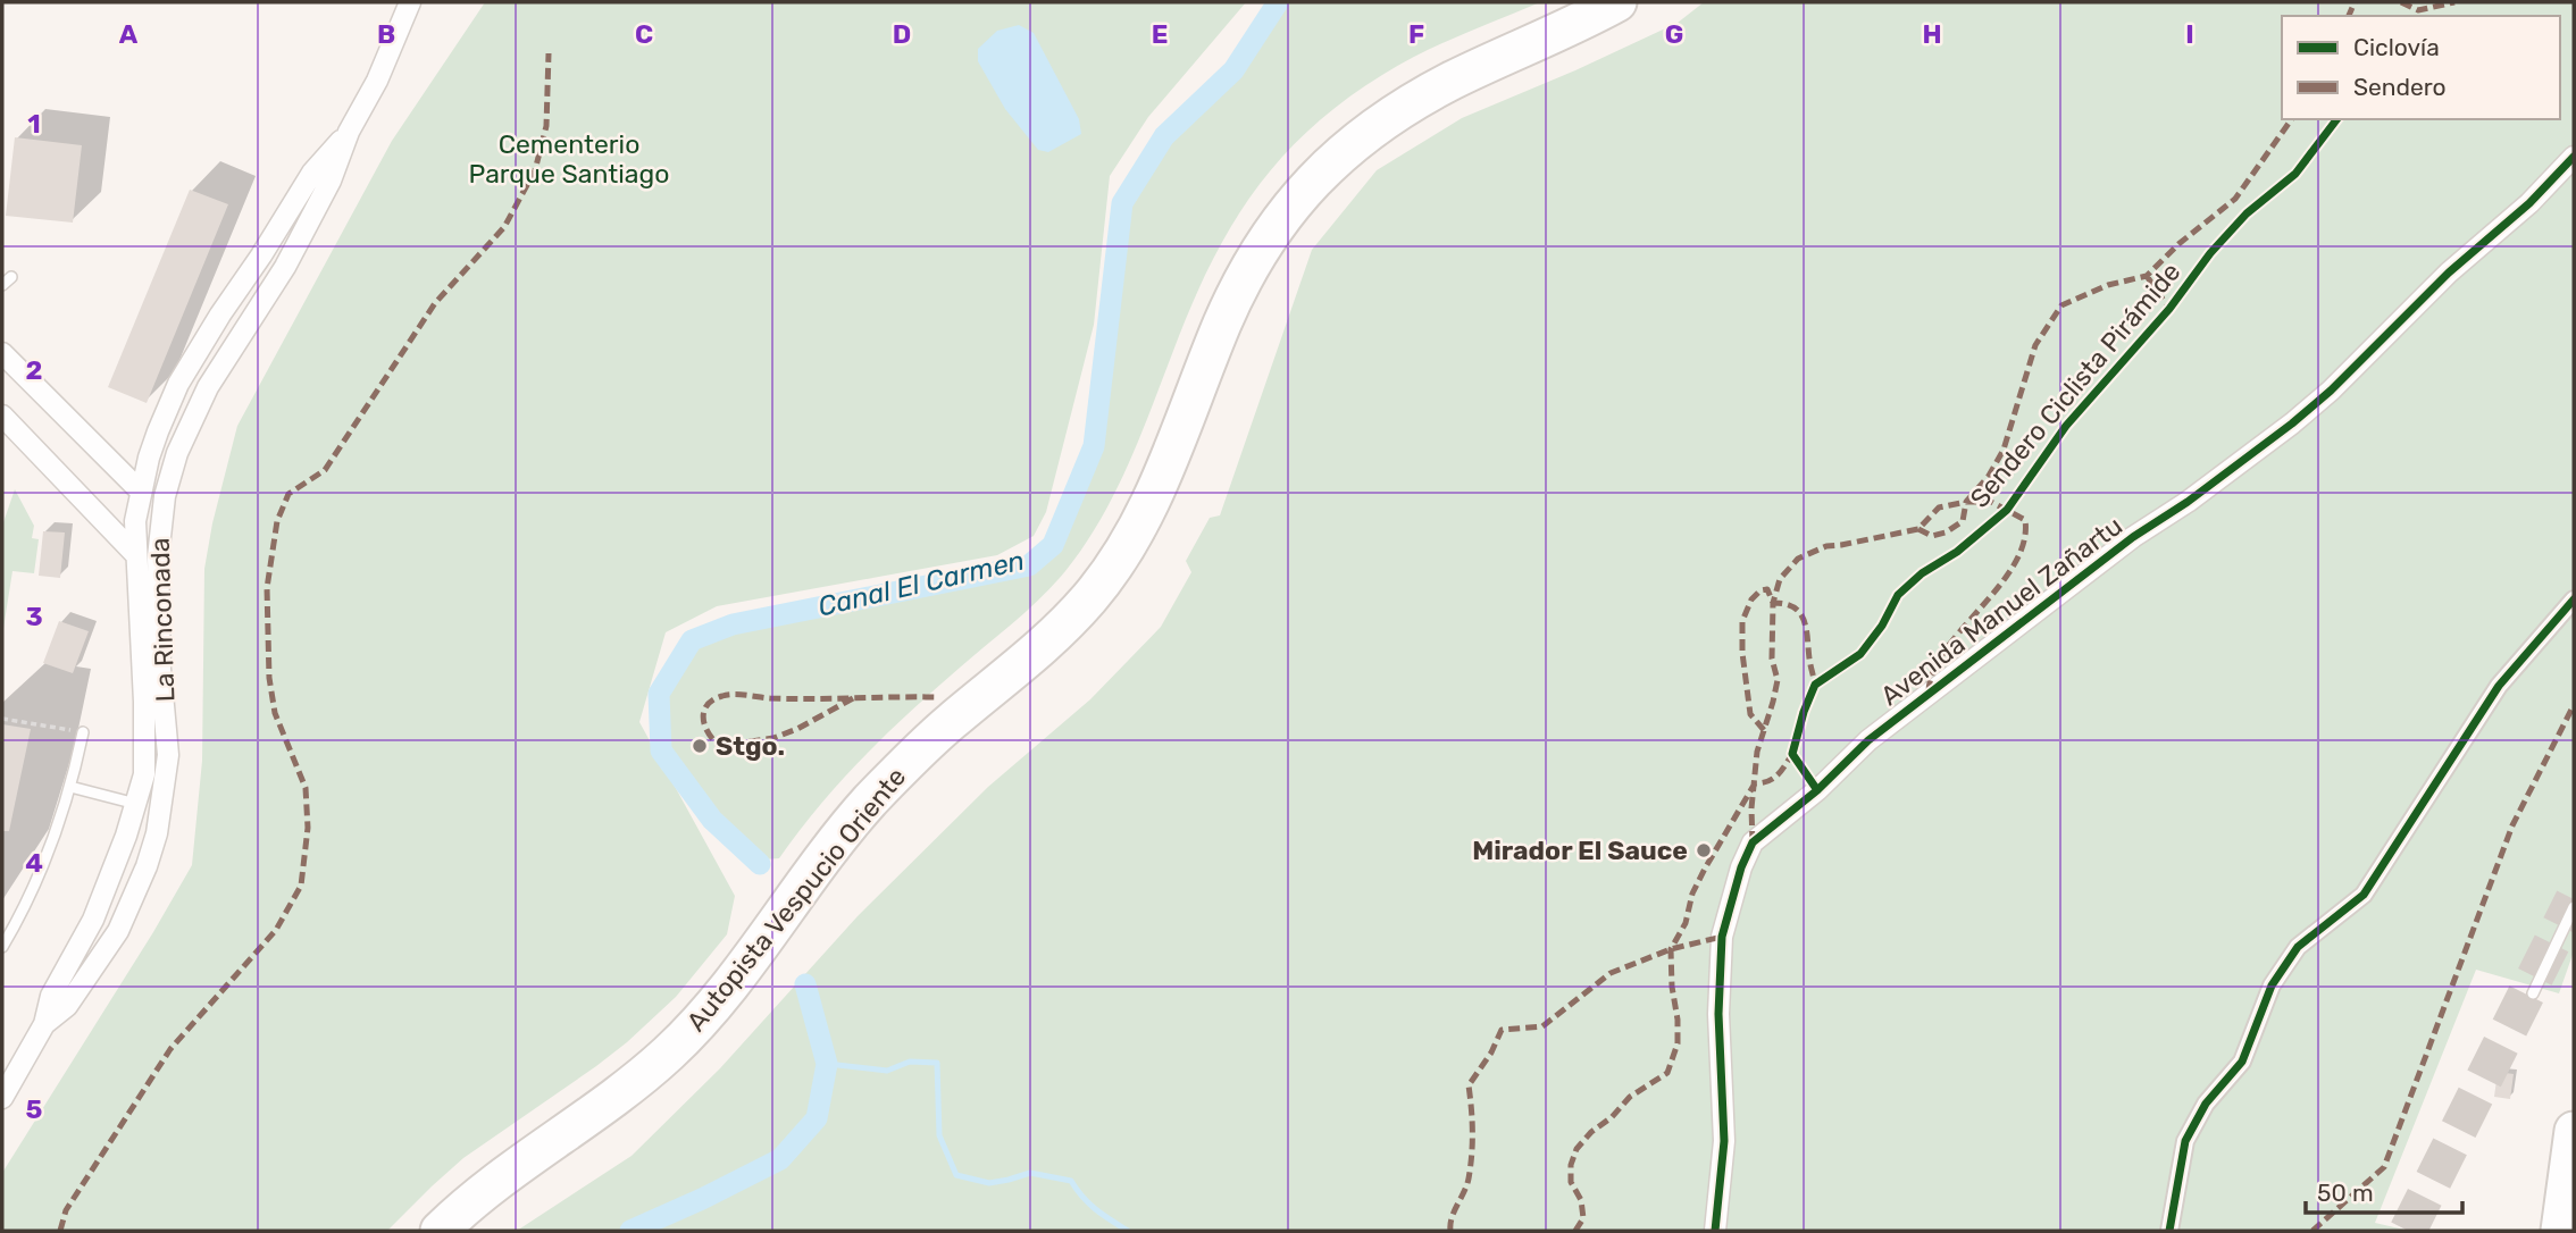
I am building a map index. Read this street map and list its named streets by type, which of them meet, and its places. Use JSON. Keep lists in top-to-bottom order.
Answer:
{
  "streets": {
    "highway": ["Autopista Vespucio Oriente"],
    "street": ["Avenida Manuel Zañartu", "La Rinconada"],
    "cycle path": ["Sendero Ciclista Pirámide"]
  },
  "water": ["Canal El Carmen"],
  "parks": ["Cementerio Parque Santiago"],
  "places": ["Stgo.", "Mirador El Sauce"],
  "legend": ["Ciclovía", "Sendero"],
  "scale_bar": "50 m",
  "grid": {
    "columns": [
      "A",
      "B",
      "C",
      "D",
      "E",
      "F",
      "G",
      "H",
      "I"
    ],
    "rows": [
      "1",
      "2",
      "3",
      "4",
      "5"
    ]
  }
}
